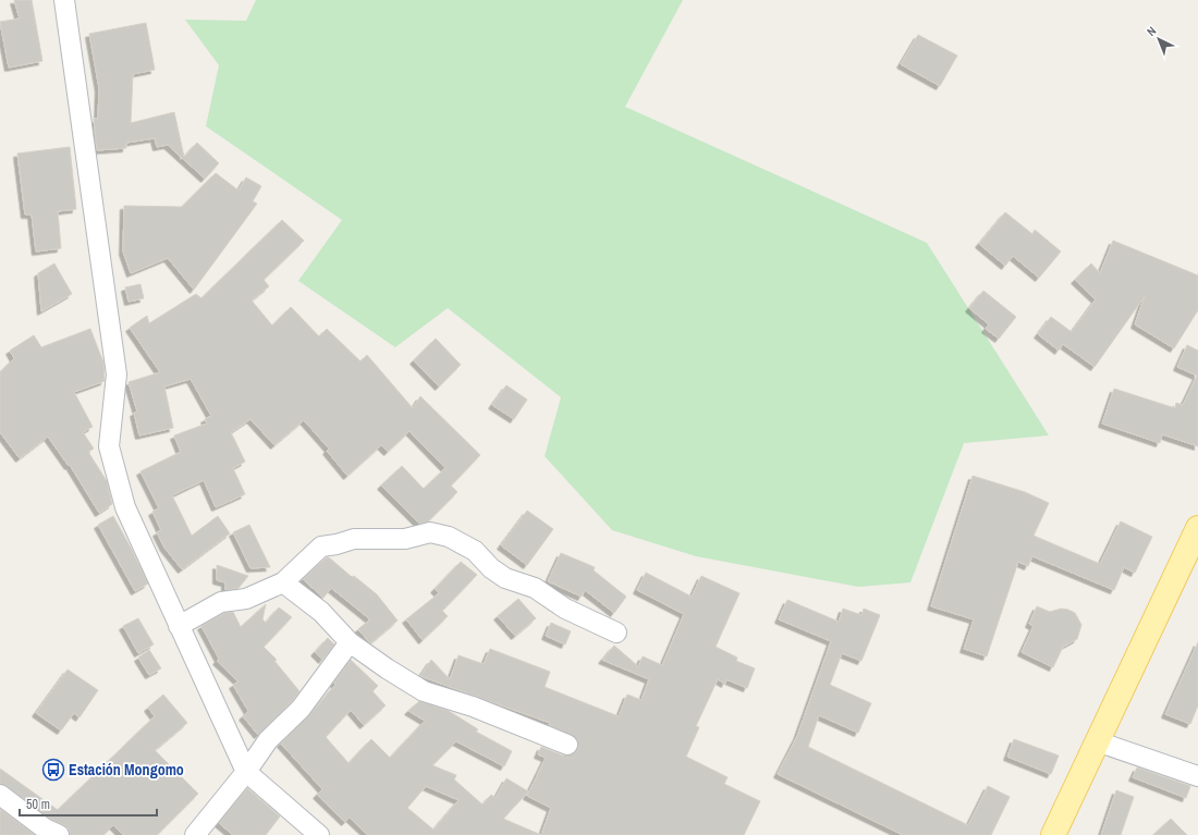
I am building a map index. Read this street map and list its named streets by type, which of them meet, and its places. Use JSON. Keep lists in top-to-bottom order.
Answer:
{
  "places": {
    "bus stop": ["Estación Mongomo"]
  },
  "scale_bar": "50 m",
  "north": "top left"
}
